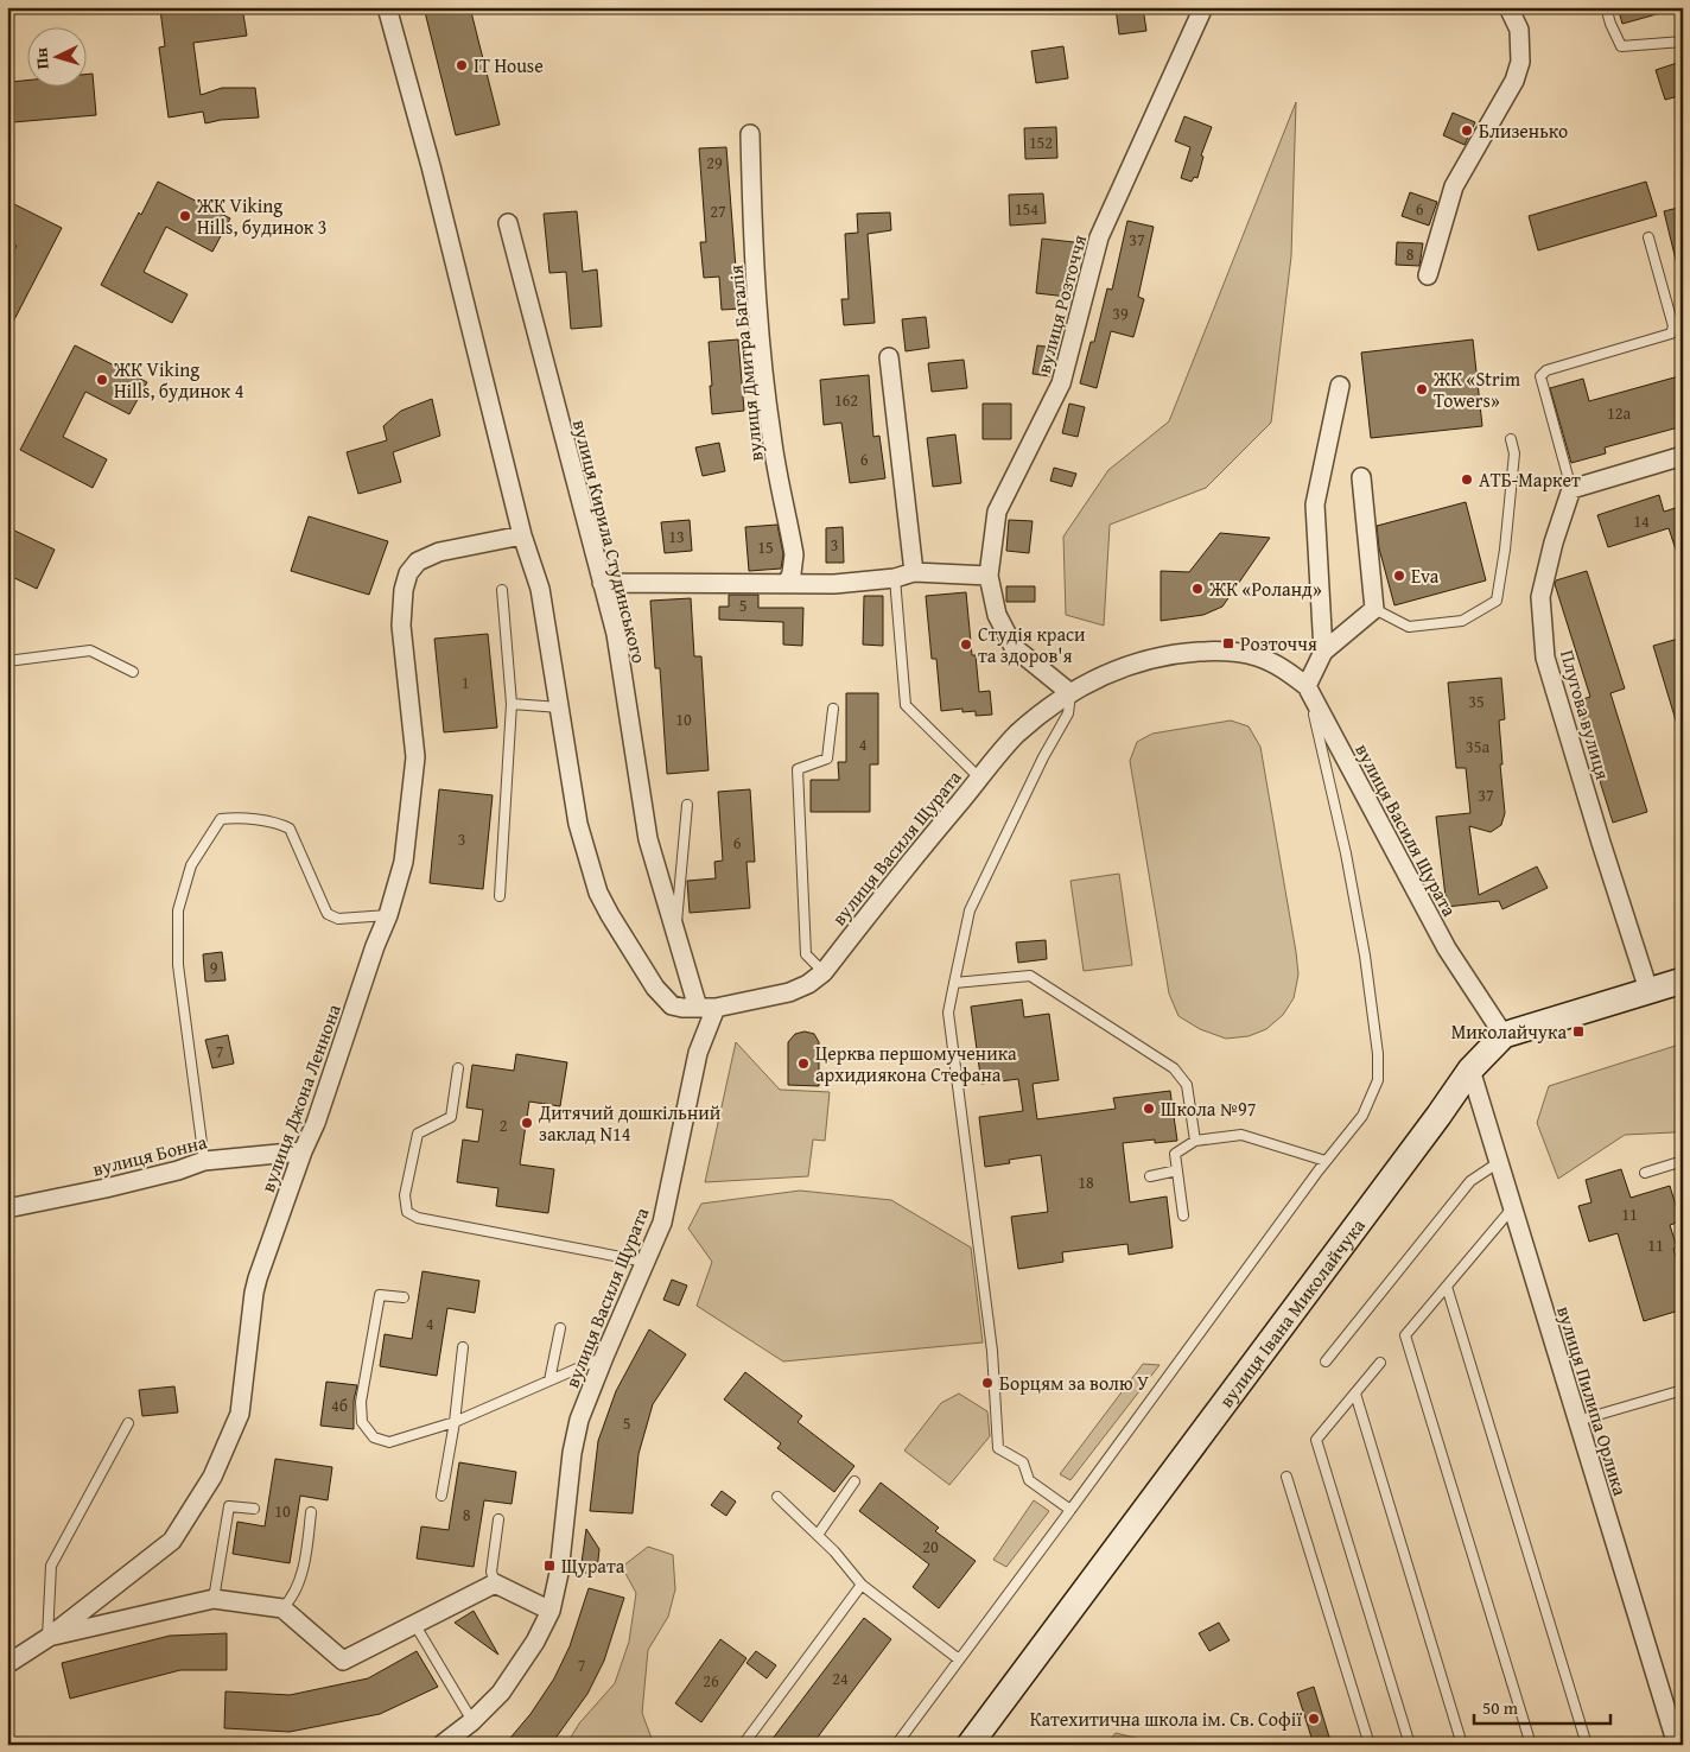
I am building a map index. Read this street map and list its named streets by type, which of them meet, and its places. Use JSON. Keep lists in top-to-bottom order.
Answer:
{
  "streets": {
    "street": [
      "вулиця Розточчя",
      "вулиця Дмитра Багалія",
      "вулиця Кирила Студинського",
      "Плугова вулиця",
      "вулиця Василя Щурата",
      "вулиця Джона Леннона",
      "вулиця Бонна",
      "вулиця Івана Миколайчука",
      "вулиця Пилипа Орлика"
    ]
  },
  "crossings": [
    ["вулиця Розточчя", "вулиця Василя Щурата"],
    ["вулиця Кирила Студинського", "вулиця Василя Щурата"],
    ["Плугова вулиця", "вулиця Івана Миколайчука"],
    ["вулиця Василя Щурата", "вулиця Івана Миколайчука"],
    ["вулиця Джона Леннона", "вулиця Бонна"],
    ["вулиця Івана Миколайчука", "вулиця Пилипа Орлика"]
  ],
  "places": {
    "other": [
      "IT House",
      "Близенько",
      "ЖК Viking Hills, будинок 3",
      "ЖК Viking Hills, будинок 4",
      "ЖК «Strim Towers»",
      "АТБ-Маркет",
      "Eva",
      "ЖК «Роланд»",
      "Студія краси та здоров'я",
      "Церква першомученика архидиякона Стефана",
      "Школа №97",
      "Дитячий дошкільний заклад N14",
      "Борцям за волю У",
      "Катехитична школа ім. Св. Софії"
    ],
    "transit": ["Розточчя", "Миколайчука", "Щурата"]
  },
  "house_numbers": [
    "152",
    "29",
    "154",
    "6",
    "27",
    "37",
    "8",
    "39",
    "162",
    "12а",
    "6",
    "14",
    "13",
    "3",
    "15",
    "5",
    "1",
    "35",
    "10",
    "4",
    "35а",
    "37",
    "3",
    "6",
    "9",
    "7",
    "2",
    "18",
    "11",
    "11",
    "4",
    "4б",
    "5",
    "10",
    "8",
    "20",
    "7",
    "24",
    "26"
  ],
  "scale_bar": "50 m",
  "north": "left"
}
